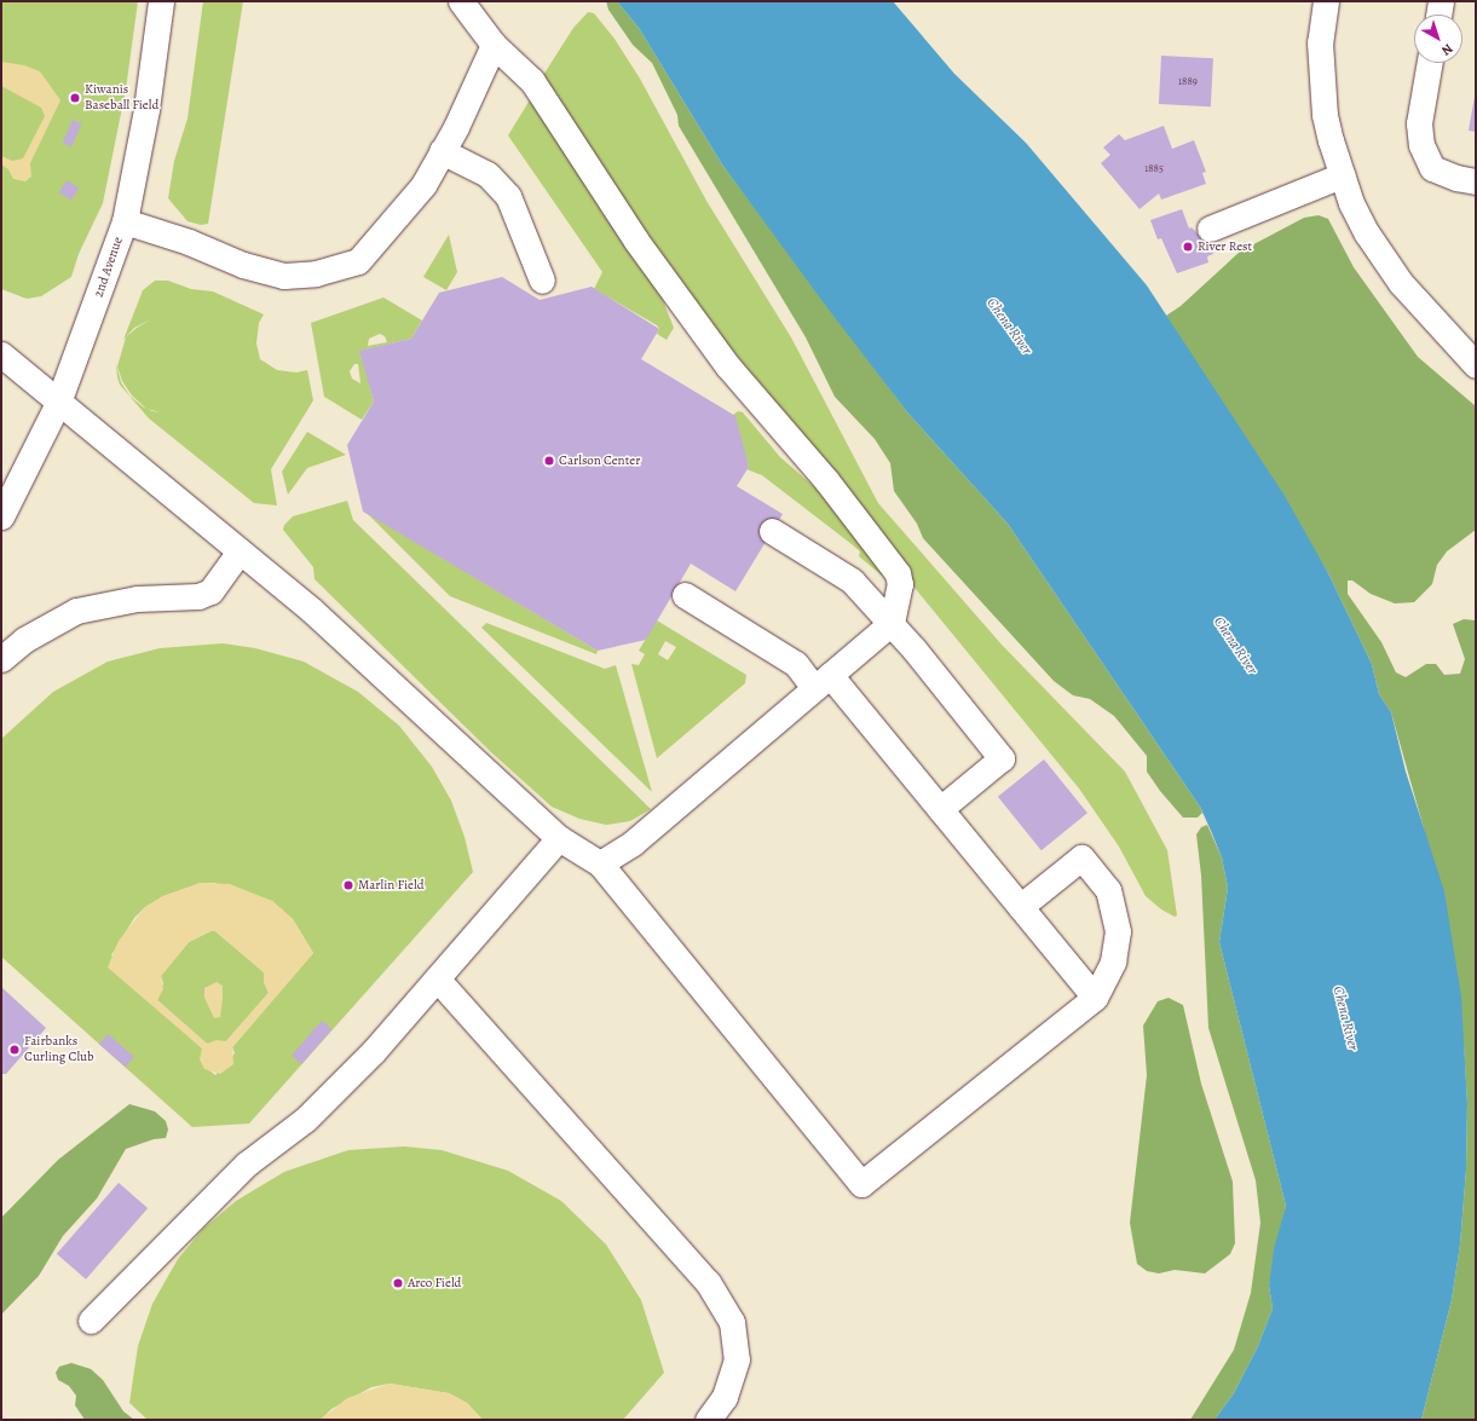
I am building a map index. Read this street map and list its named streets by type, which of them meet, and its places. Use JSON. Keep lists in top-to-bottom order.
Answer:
{
  "streets": {
    "street": ["2nd Avenue"]
  },
  "water": ["Chena River"],
  "places": [
    "Kiwanis Baseball Field",
    "River Rest",
    "Carlson Center",
    "Marlin Field",
    "Fairbanks Curling Club",
    "Arco Field"
  ],
  "house_numbers": ["1889", "1885"],
  "north": "bottom right"
}
